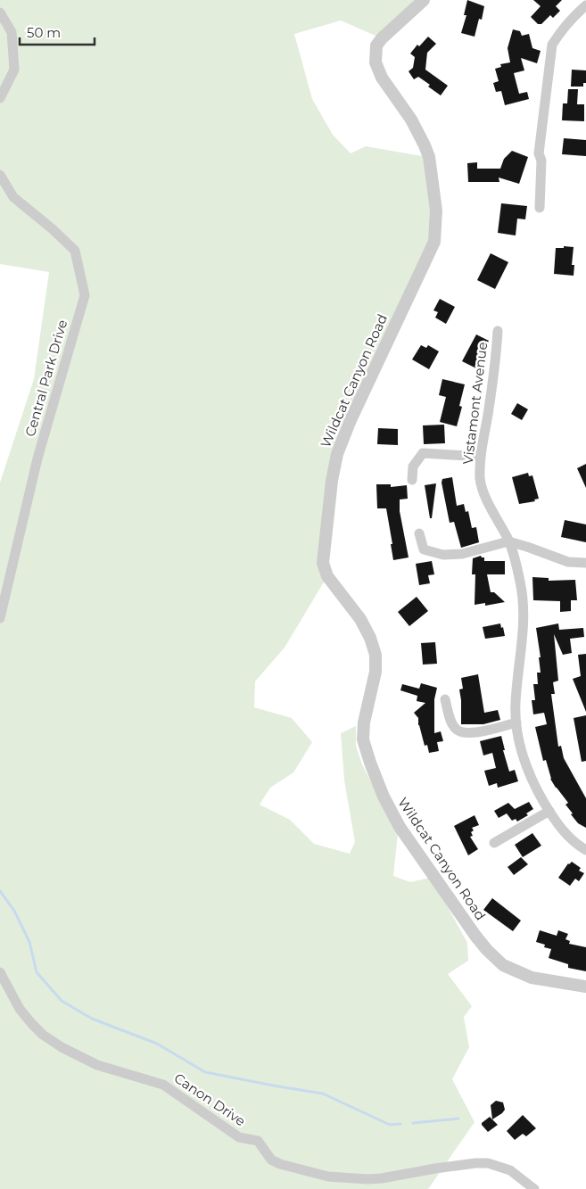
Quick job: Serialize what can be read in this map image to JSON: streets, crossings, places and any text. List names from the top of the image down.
{
  "streets": {
    "street": [
      "Central Park Drive",
      "Wildcat Canyon Road",
      "Vistamont Avenue",
      "Canon Drive"
    ]
  },
  "scale_bar": "50 m"
}
